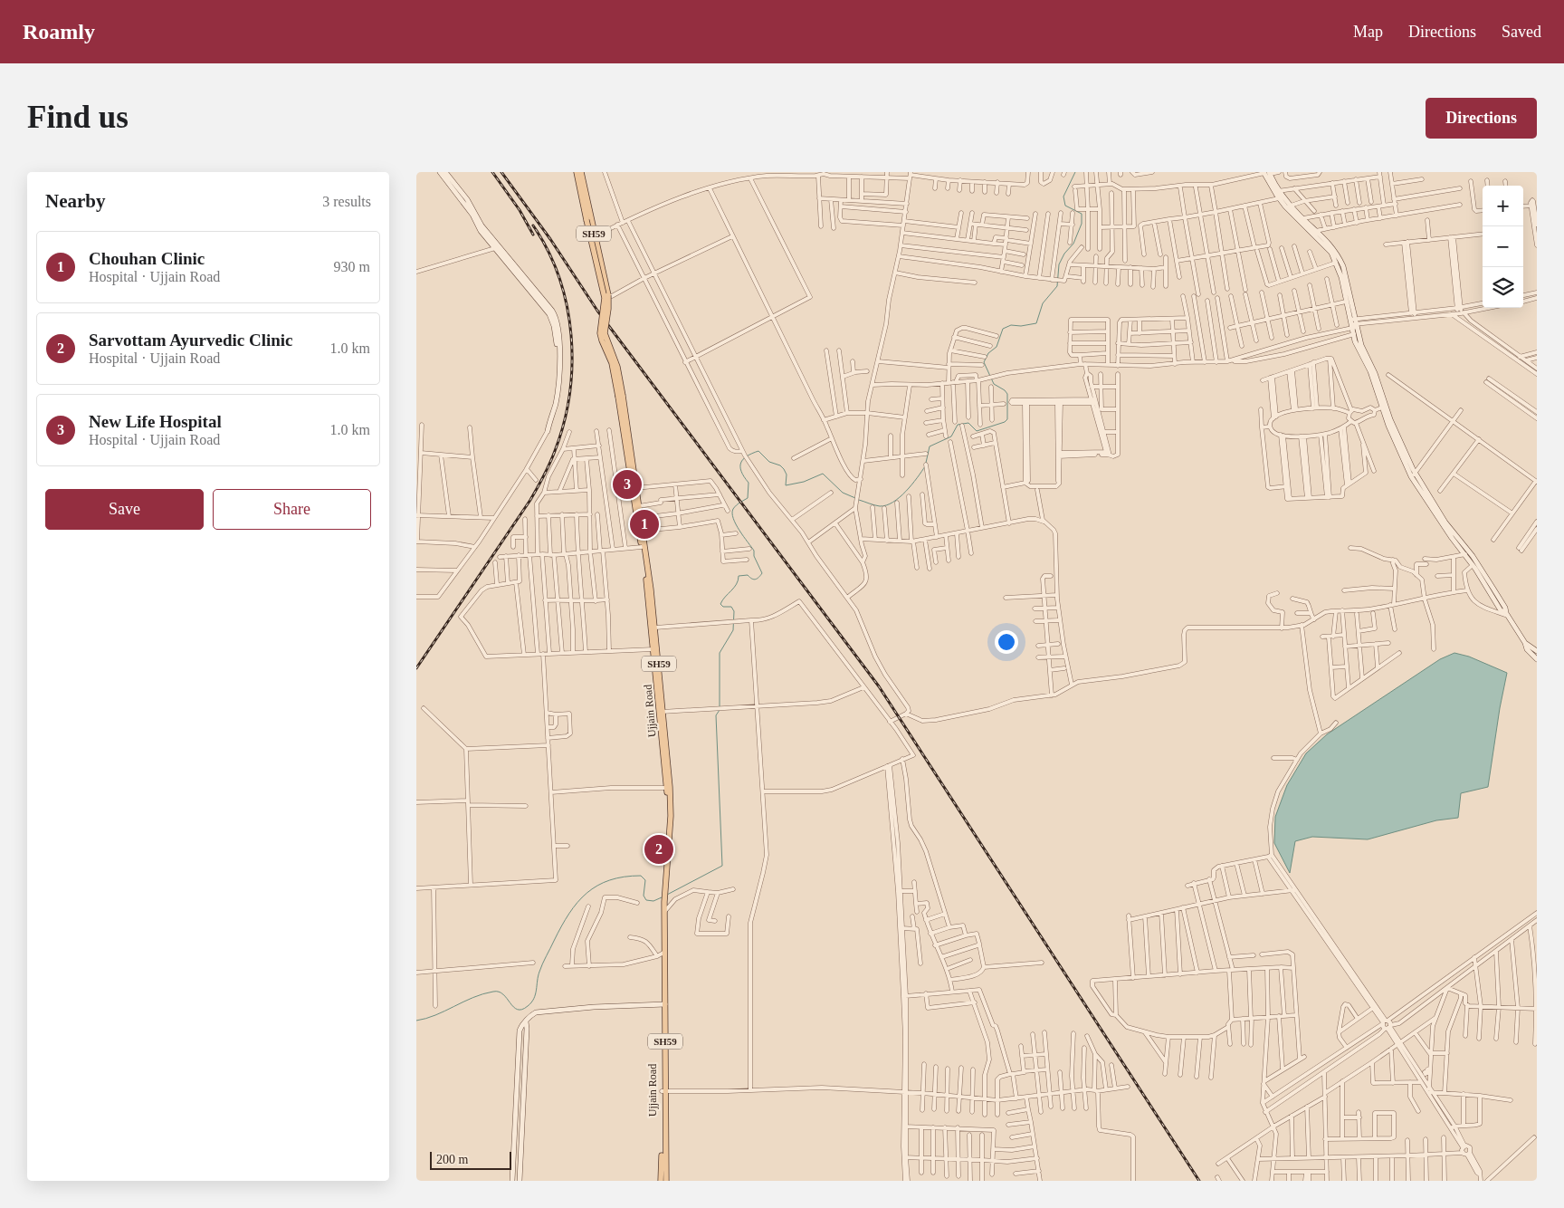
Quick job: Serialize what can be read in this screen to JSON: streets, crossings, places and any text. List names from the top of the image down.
{
  "streets": {
    "main road": ["SH59", "Ujjain Road"]
  },
  "crossings": [
    ["SH59", "Ujjain Road"]
  ],
  "scale_bar": "200 m",
  "page": {
    "header": "Roamly",
    "nav": ["Map", "Directions", "Saved"],
    "buttons": [
      "Directions",
      ["Save", "Share"]
    ],
    "title": "Find us",
    "heading": ["Nearby", "3 results"],
    "map_buttons": ["+", "−"],
    "list": [
      {
        "mark": "1",
        "name": "Chouhan Clinic",
        "note": "Hospital · Ujjain Road",
        "value": "930 m"
      },
      {
        "mark": "2",
        "name": "Sarvottam Ayurvedic Clinic",
        "note": "Hospital · Ujjain Road",
        "value": "1.0 km"
      },
      {
        "mark": "3",
        "name": "New Life Hospital",
        "note": "Hospital · Ujjain Road",
        "value": "1.0 km"
      }
    ],
    "pins": ["3", "1", "2"],
    "scale": "200 m"
  }
}
